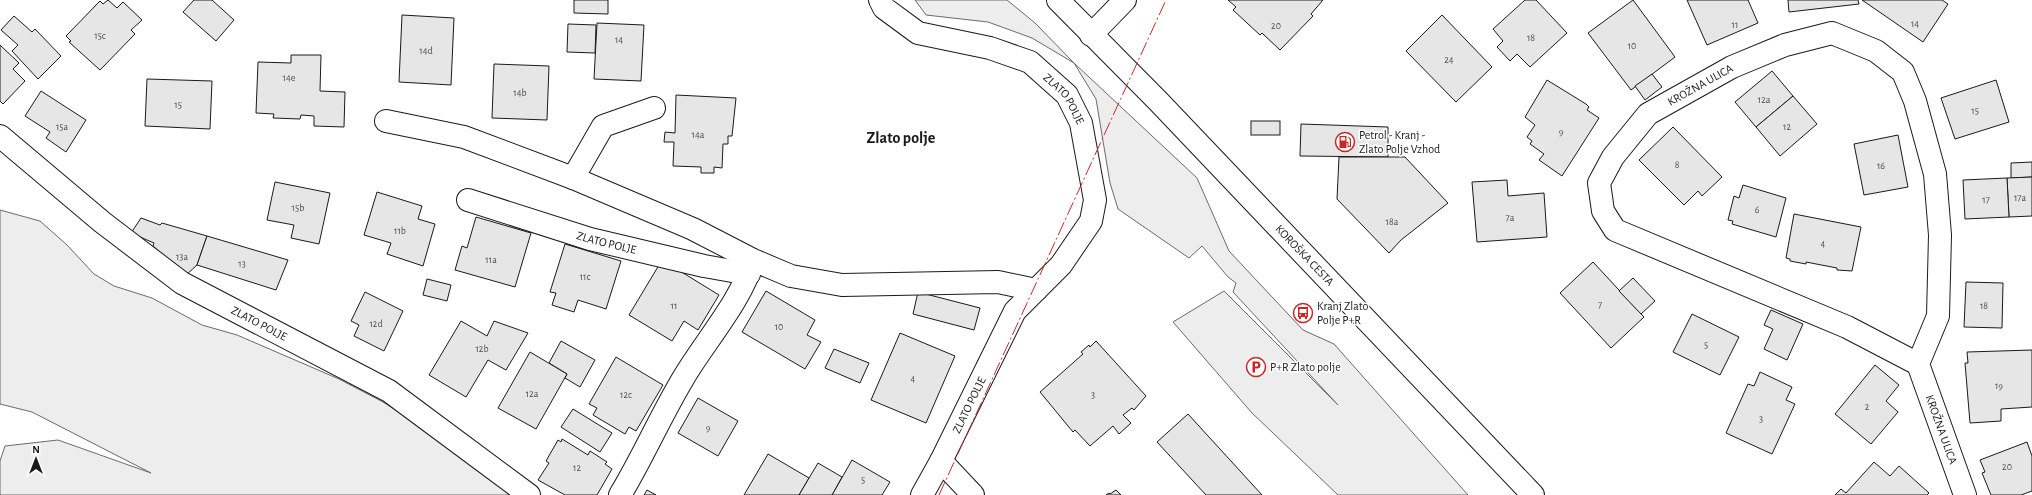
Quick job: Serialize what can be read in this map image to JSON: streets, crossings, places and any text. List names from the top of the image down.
{
  "streets": {
    "street": ["KROŽNA ULICA", "ZLATO POLJE", "KOROŠKA CESTA"]
  },
  "districts": ["Zlato polje"],
  "places": {
    "fuel station": ["Petrol - Kranj - Zlato Polje Vzhod"],
    "bus stop": ["Kranj Zlato Polje P+R"],
    "parking": ["P+R Zlato polje"]
  },
  "house_numbers": [
    "14",
    "11",
    "20",
    "15c",
    "18",
    "14",
    "10",
    "14d",
    "24",
    "14e",
    "14b",
    "12a",
    "15",
    "15",
    "15a",
    "12",
    "9",
    "14a",
    "8",
    "16",
    "17a",
    "17",
    "15b",
    "6",
    "7a",
    "18a",
    "11b",
    "4",
    "13a",
    "11a",
    "13",
    "11c",
    "7",
    "11",
    "18",
    "12d",
    "10",
    "5",
    "12b",
    "4",
    "19",
    "12a",
    "12c",
    "3",
    "2",
    "3",
    "9",
    "20",
    "12",
    "5"
  ],
  "north": "top"
}
